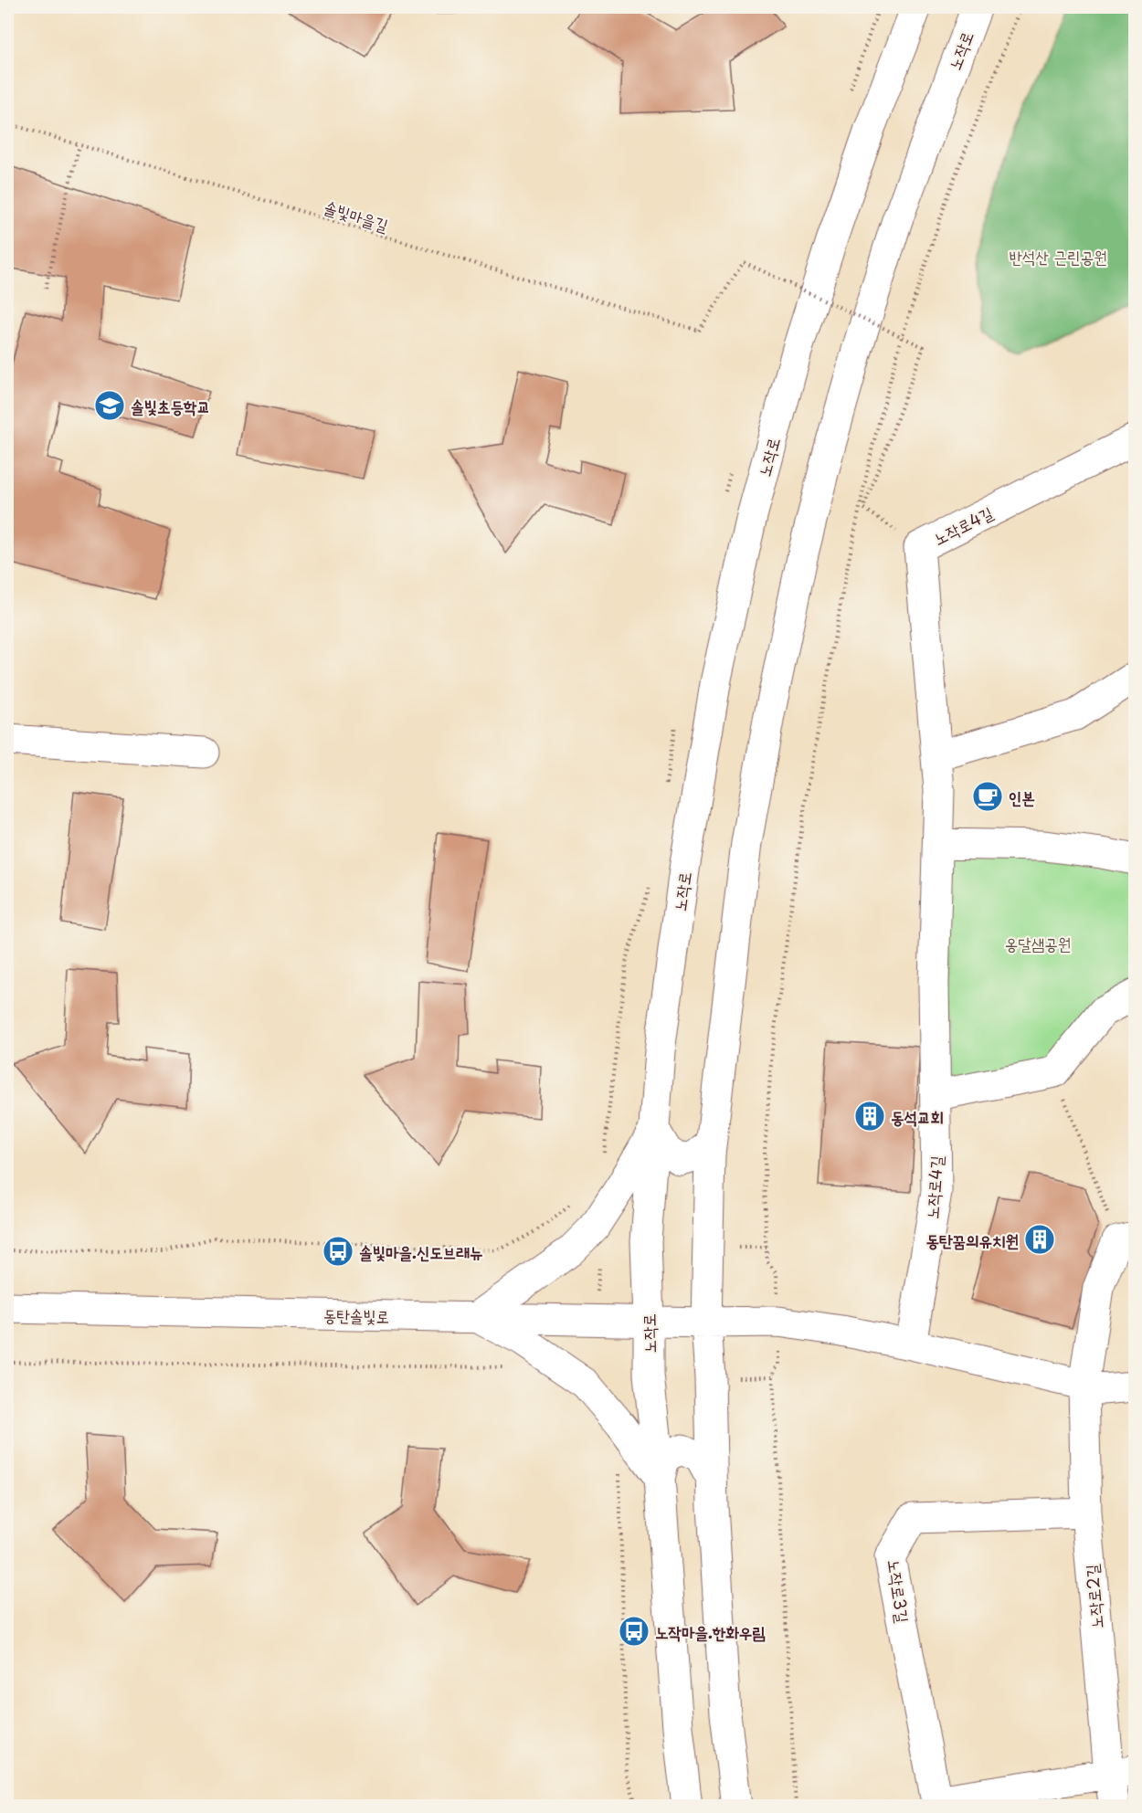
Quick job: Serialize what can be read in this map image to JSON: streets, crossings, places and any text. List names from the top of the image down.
{
  "streets": {
    "street": [
      "노작로",
      "노작로4길",
      "동탄솔빛로",
      "노작로3길",
      "노작로2길"
    ],
    "path": ["솔빛마을길"]
  },
  "crossings": [
    ["노작로", "동탄솔빛로"],
    ["솔빛마을길", "노작로4길"],
    ["노작로3길", "노작로2길"]
  ],
  "parks": ["반석산 근린공원", "옹달샘공원"],
  "places": {
    "school or university": ["솔빛초등학교"],
    "cafe": ["인본"],
    "building": ["동석교회", "동탄꿈의유치원"],
    "bus stop": ["솔빛마을.신도브래뉴", "노작마을.한화우림"]
  }
}
